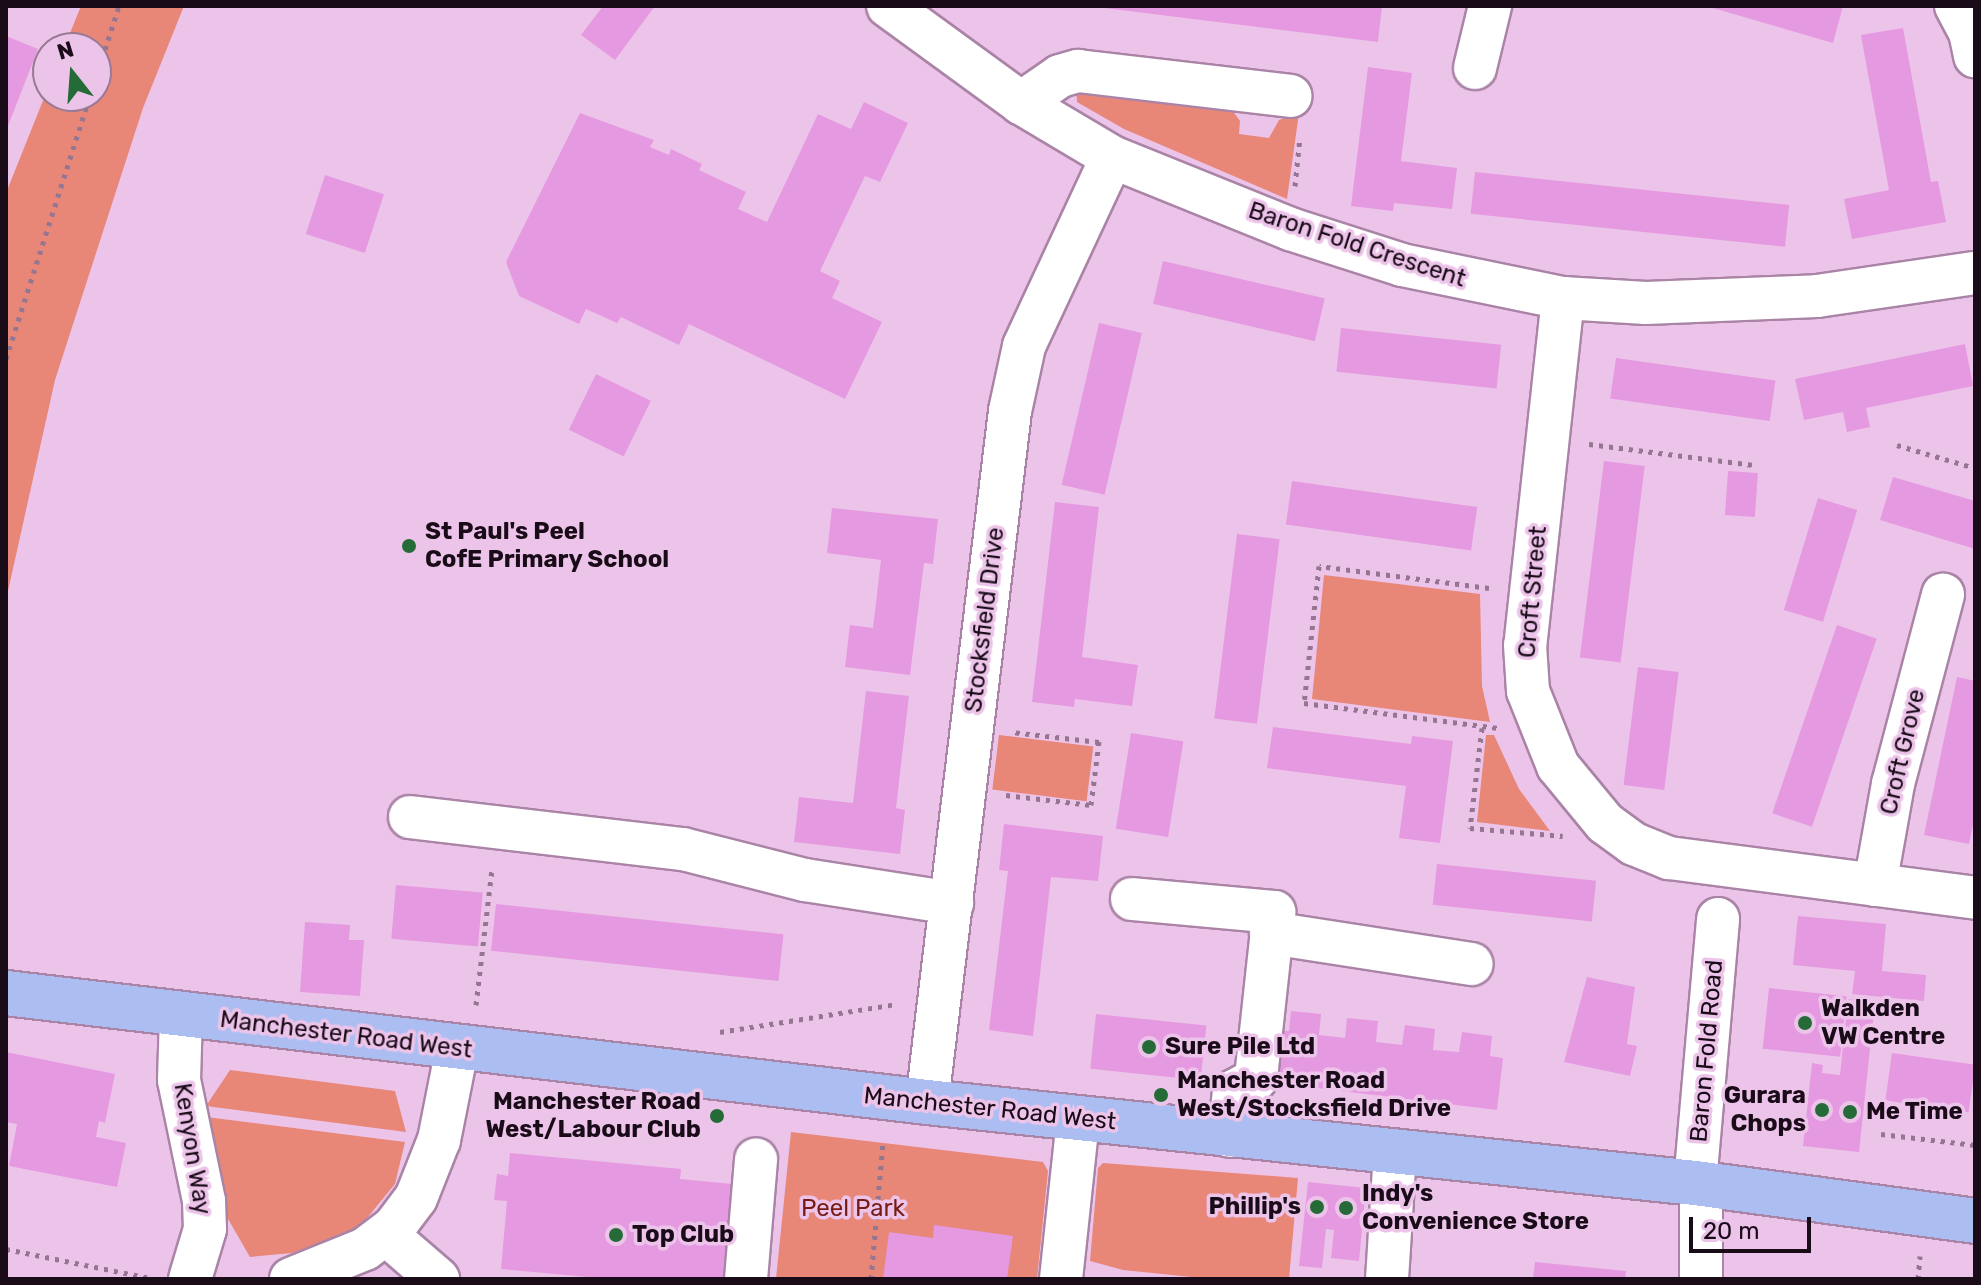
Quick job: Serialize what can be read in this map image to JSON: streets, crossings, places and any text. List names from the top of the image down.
{
  "streets": {
    "main road": ["Manchester Road West"],
    "street": [
      "Baron Fold Crescent",
      "Croft Street",
      "Stocksfield Drive",
      "Croft Grove",
      "Baron Fold Road",
      "Kenyon Way"
    ]
  },
  "crossings": [
    ["Baron Fold Crescent", "Croft Street"],
    ["Baron Fold Crescent", "Stocksfield Drive"],
    ["Croft Street", "Croft Grove"],
    ["Stocksfield Drive", "Manchester Road West"],
    ["Manchester Road West", "Baron Fold Road"],
    ["Manchester Road West", "Kenyon Way"]
  ],
  "parks": ["Peel Park"],
  "places": [
    "St Paul's Peel CofE Primary School",
    "Walkden VW Centre",
    "Sure Pile Ltd",
    "Manchester Road West/Stocksfield Drive",
    "Gurara Chops",
    "Me Time",
    "Manchester Road West/Labour Club",
    "Phillip's",
    "Indy's Convenience Store",
    "Top Club"
  ],
  "scale_bar": "20 m",
  "north": "top"
}
